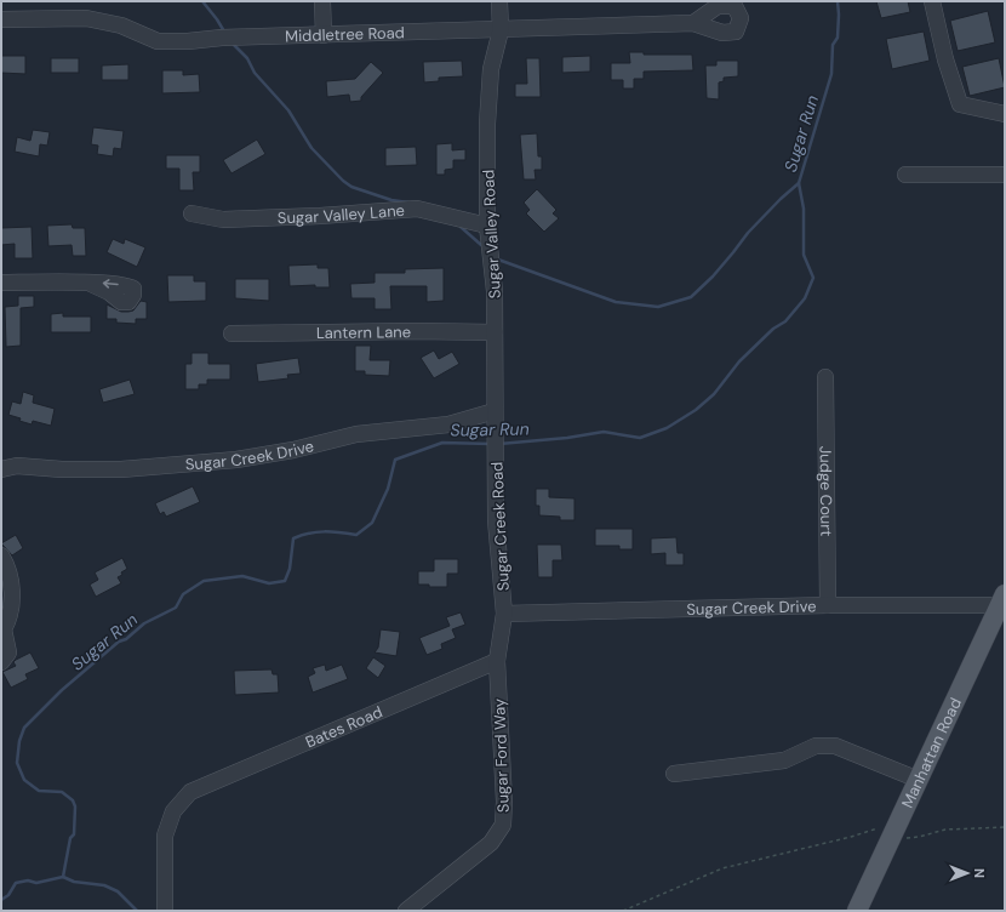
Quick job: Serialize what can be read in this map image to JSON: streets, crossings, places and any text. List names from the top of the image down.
{
  "streets": {
    "main road": ["Manhattan Road"],
    "street": [
      "Middletree Road",
      "Sugar Valley Lane",
      "Sugar Valley Road",
      "Lantern Lane",
      "Sugar Creek Drive",
      "Judge Court",
      "Sugar Creek Road",
      "Bates Road",
      "Sugar Ford Way"
    ]
  },
  "crossings": [
    ["Middletree Road", "Sugar Valley Road"],
    ["Sugar Valley Lane", "Sugar Valley Road"],
    ["Sugar Valley Road", "Lantern Lane"],
    ["Sugar Valley Road", "Sugar Creek Drive"],
    ["Sugar Valley Road", "Sugar Creek Road"],
    ["Sugar Creek Drive", "Judge Court"],
    ["Sugar Creek Drive", "Sugar Creek Road"],
    ["Sugar Creek Drive", "Manhattan Road"],
    ["Sugar Creek Drive", "Sugar Ford Way"],
    ["Sugar Creek Road", "Sugar Ford Way"],
    ["Bates Road", "Sugar Ford Way"]
  ],
  "water": ["Sugar Run"],
  "north": "right"
}
